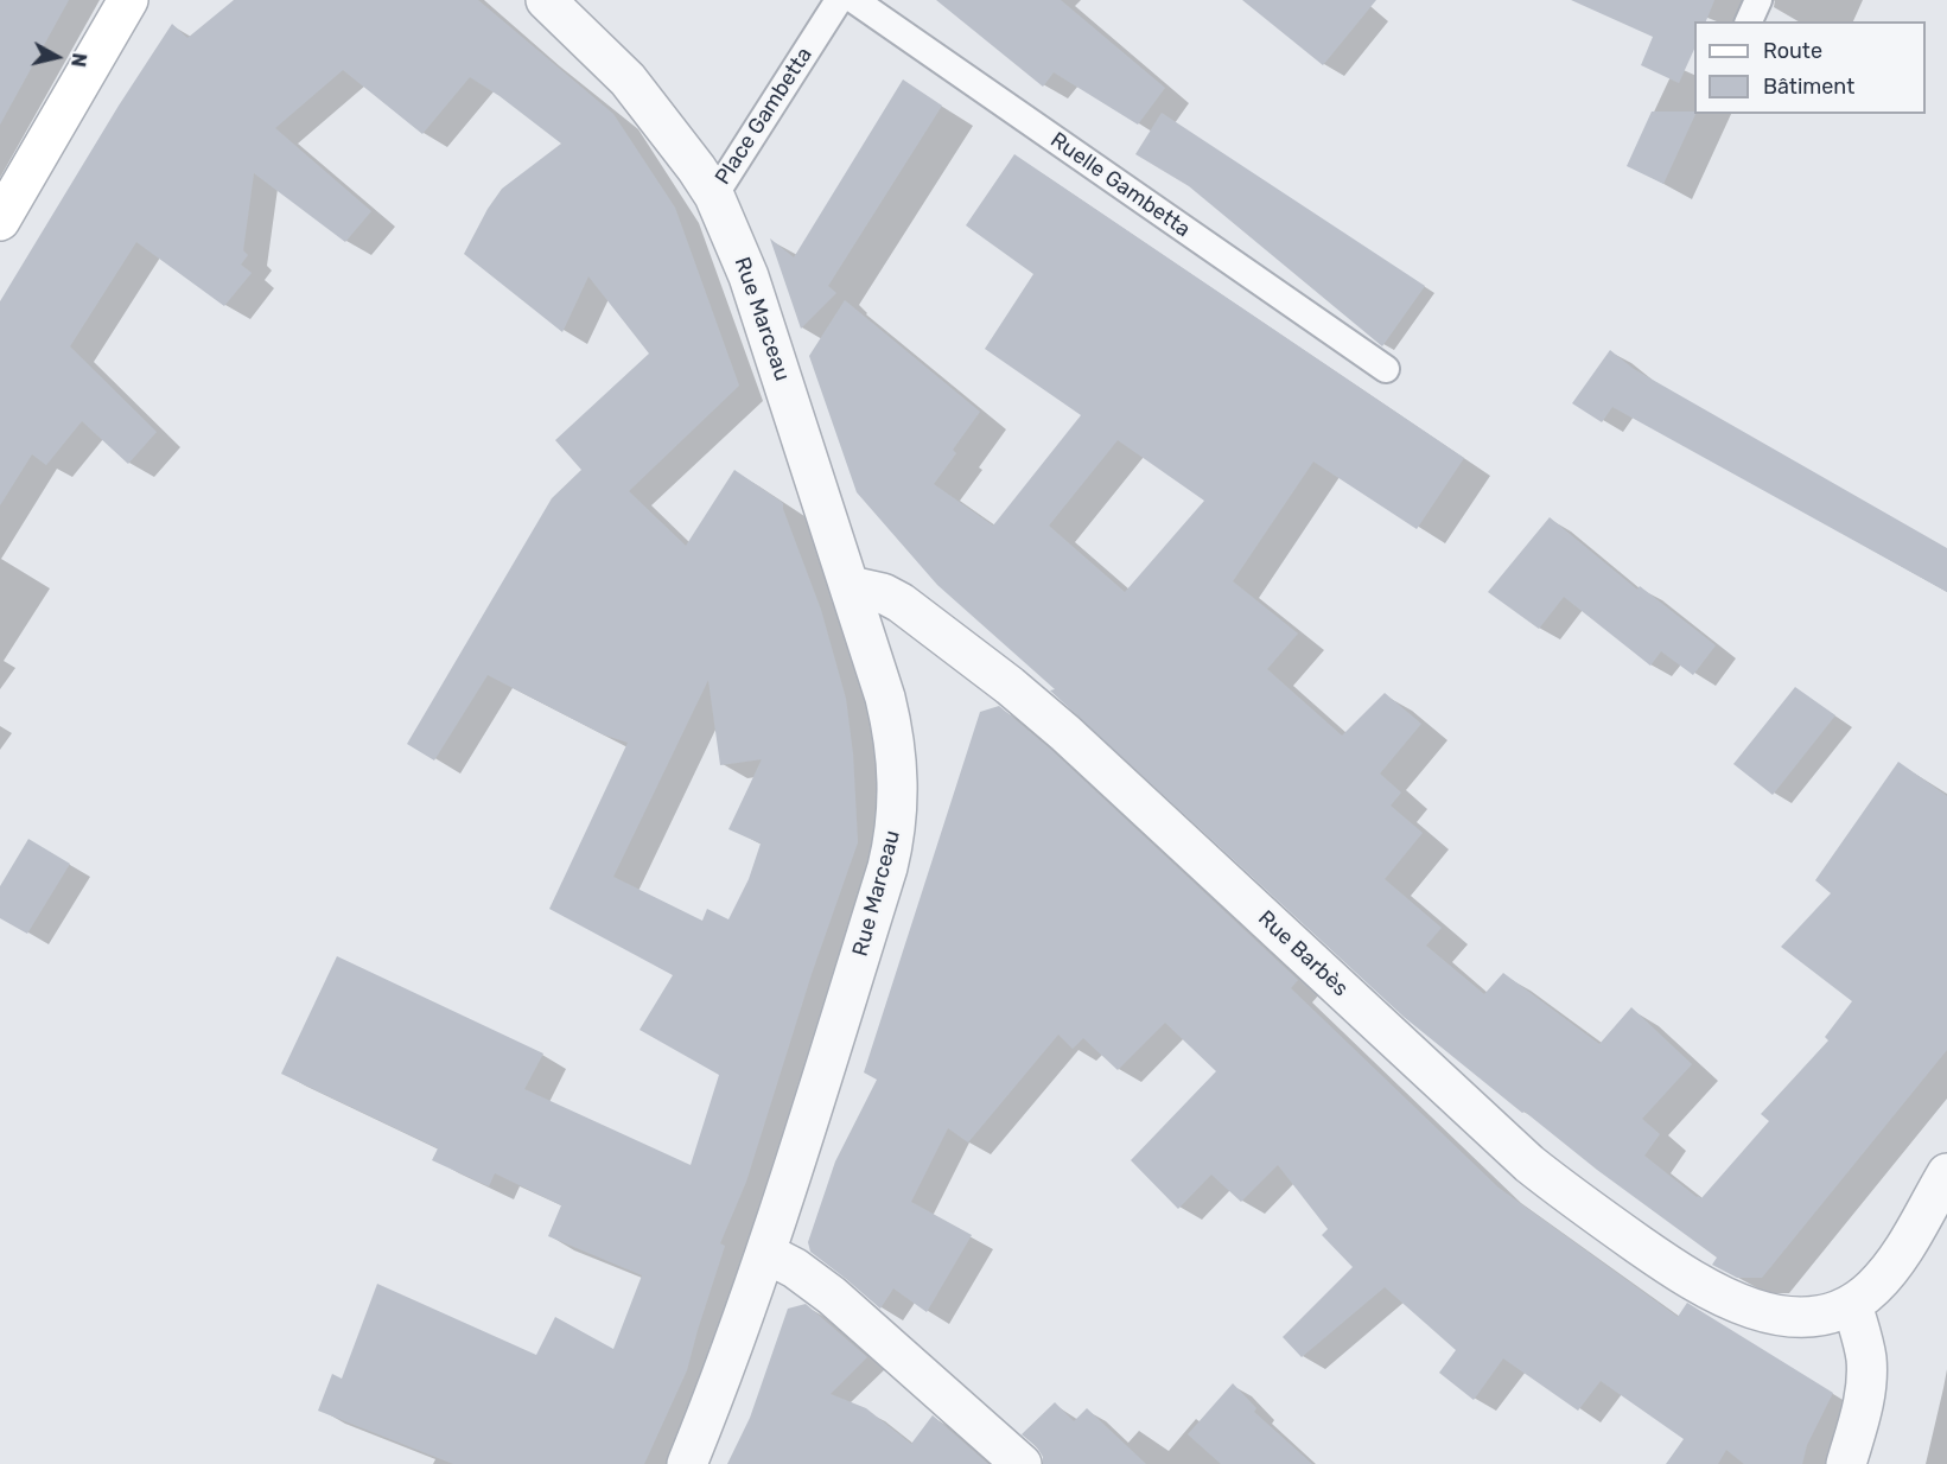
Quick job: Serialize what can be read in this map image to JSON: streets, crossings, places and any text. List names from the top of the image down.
{
  "streets": {
    "street": ["Place Gambetta", "Rue Marceau", "Rue Barbès"],
    "lane": ["Ruelle Gambetta"]
  },
  "crossings": [
    ["Place Gambetta", "Rue Marceau"],
    ["Rue Marceau", "Rue Barbès"]
  ],
  "legend": ["Route", "Bâtiment"],
  "north": "right"
}
